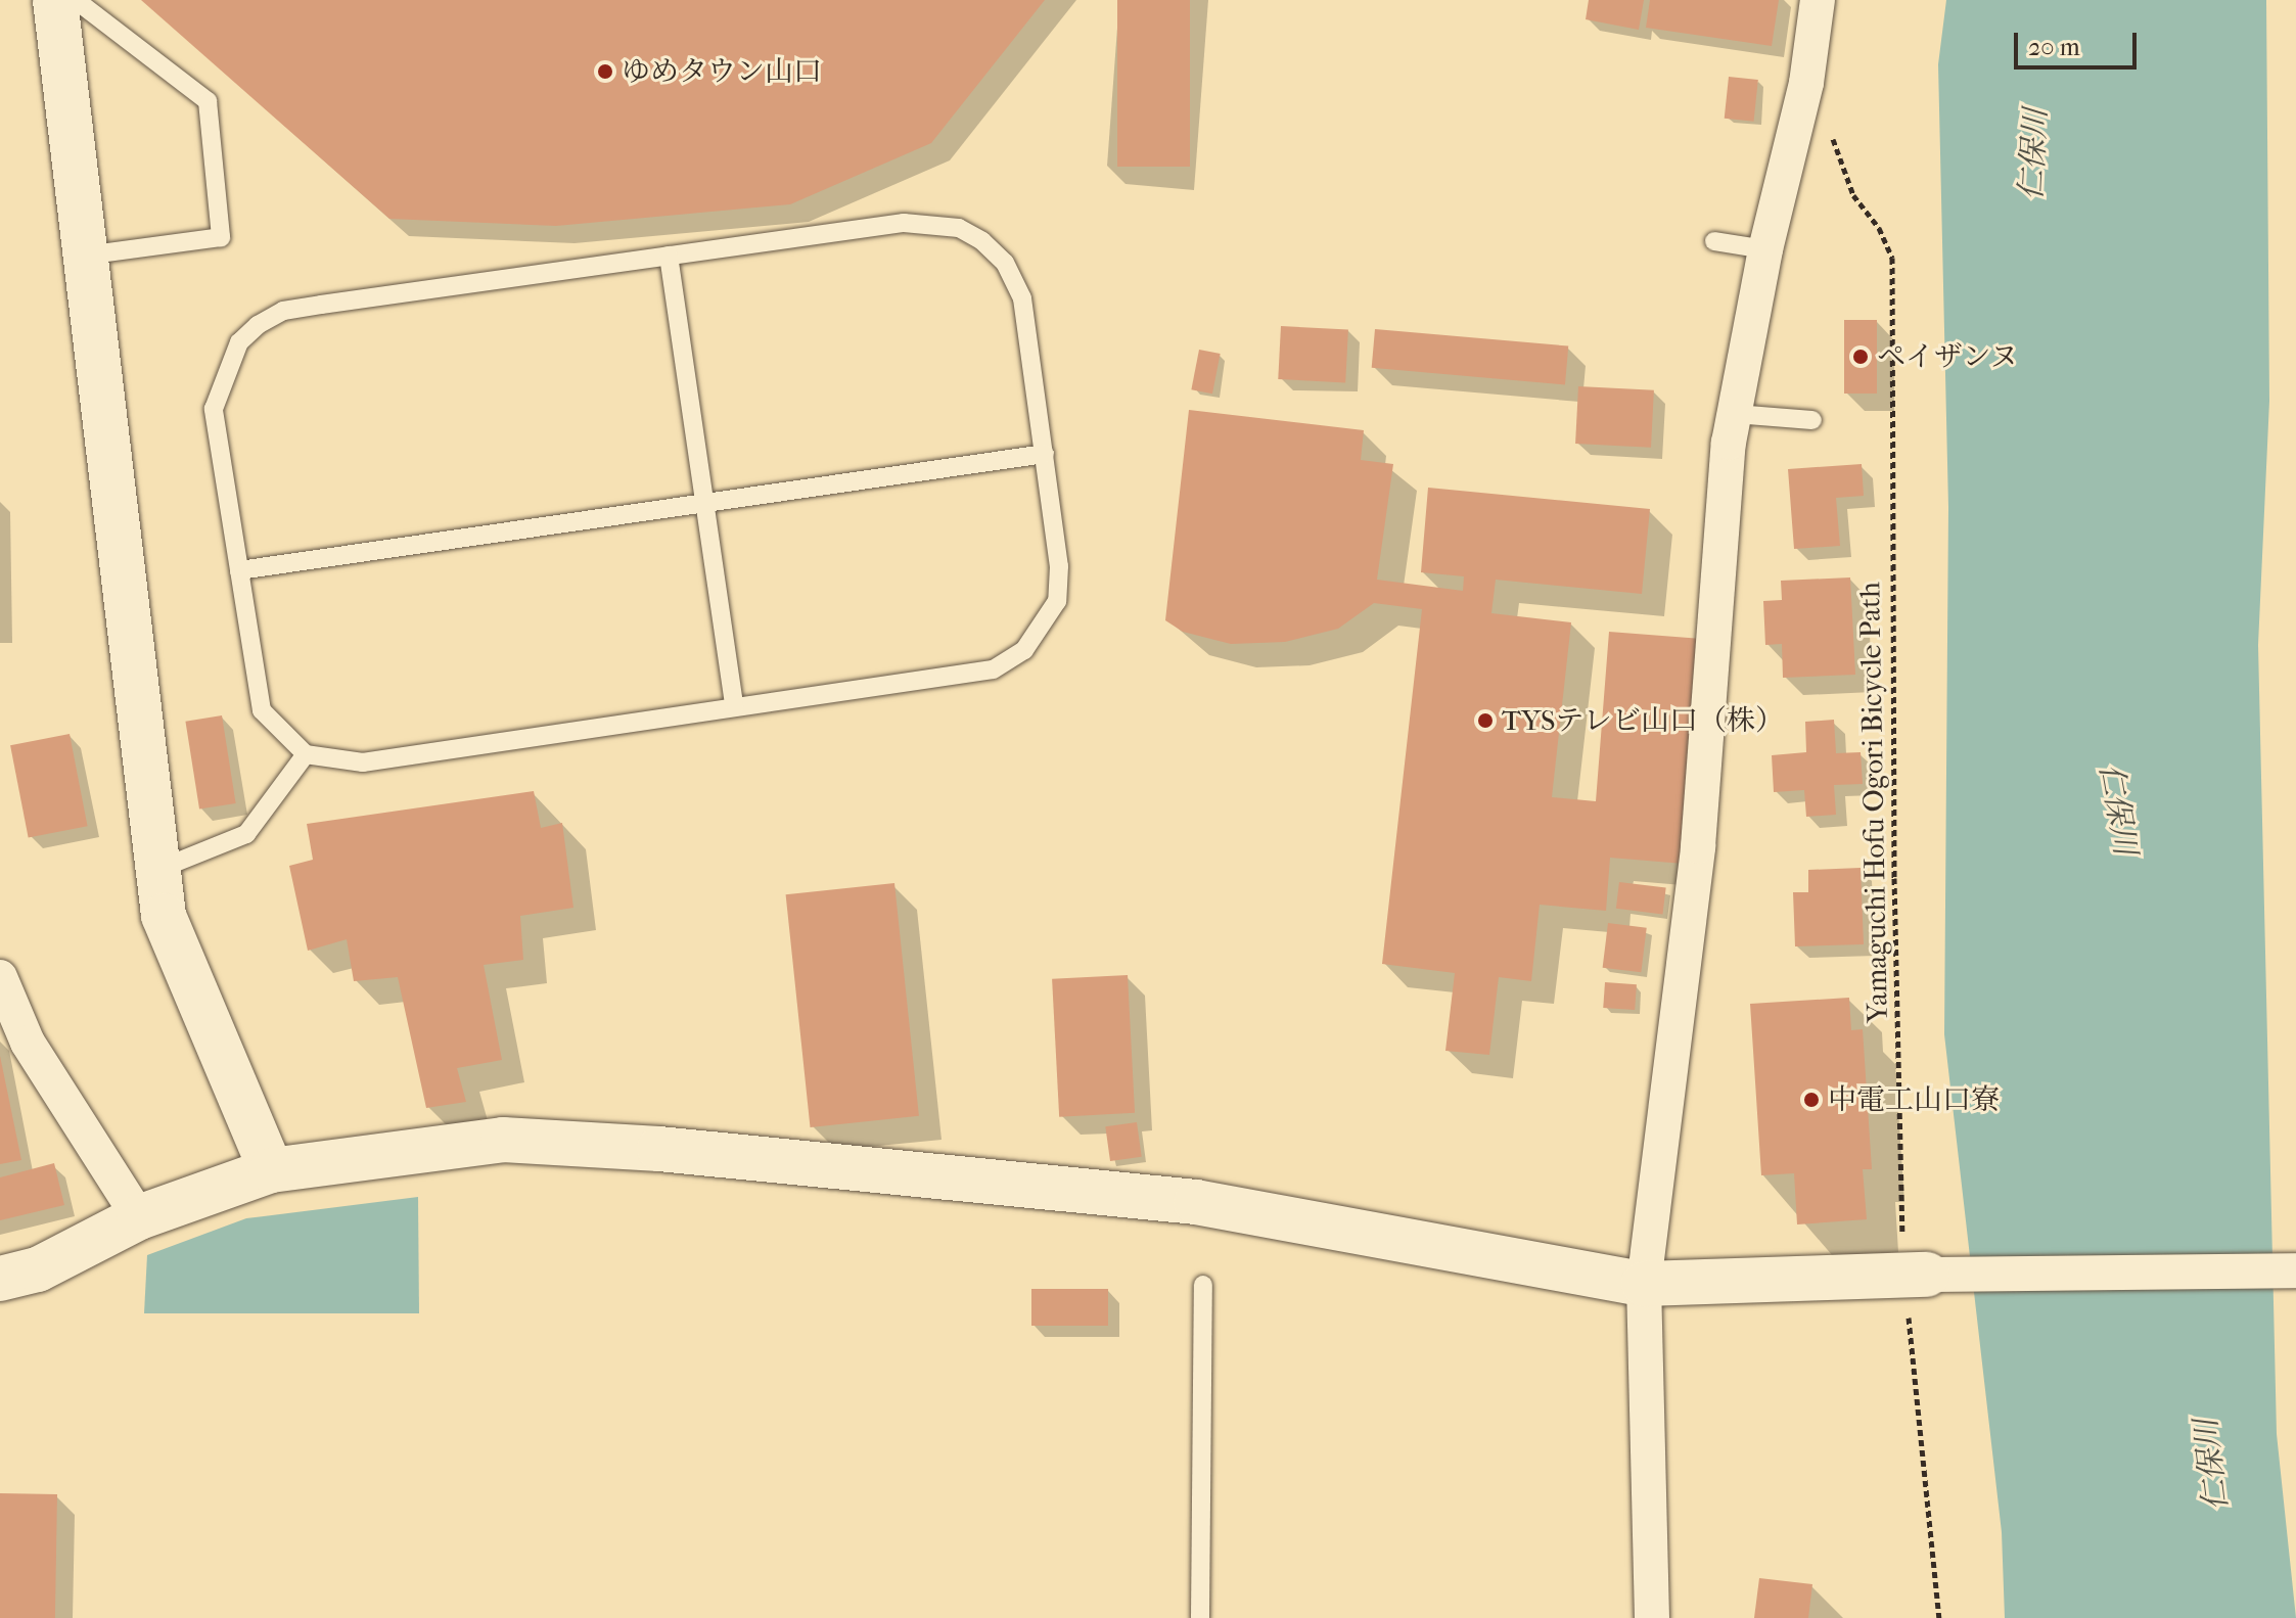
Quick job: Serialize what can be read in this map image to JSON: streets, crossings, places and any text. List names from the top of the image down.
{
  "streets": {
    "path": ["Yamaguchi Hofu Ogori Bicycle Path"]
  },
  "water": ["仁保川"],
  "places": [
    "ゆめタウン山口",
    "ペイザンヌ",
    "TYSテレビ山口（株）",
    "中電工山口寮"
  ],
  "scale_bar": "20 m"
}
